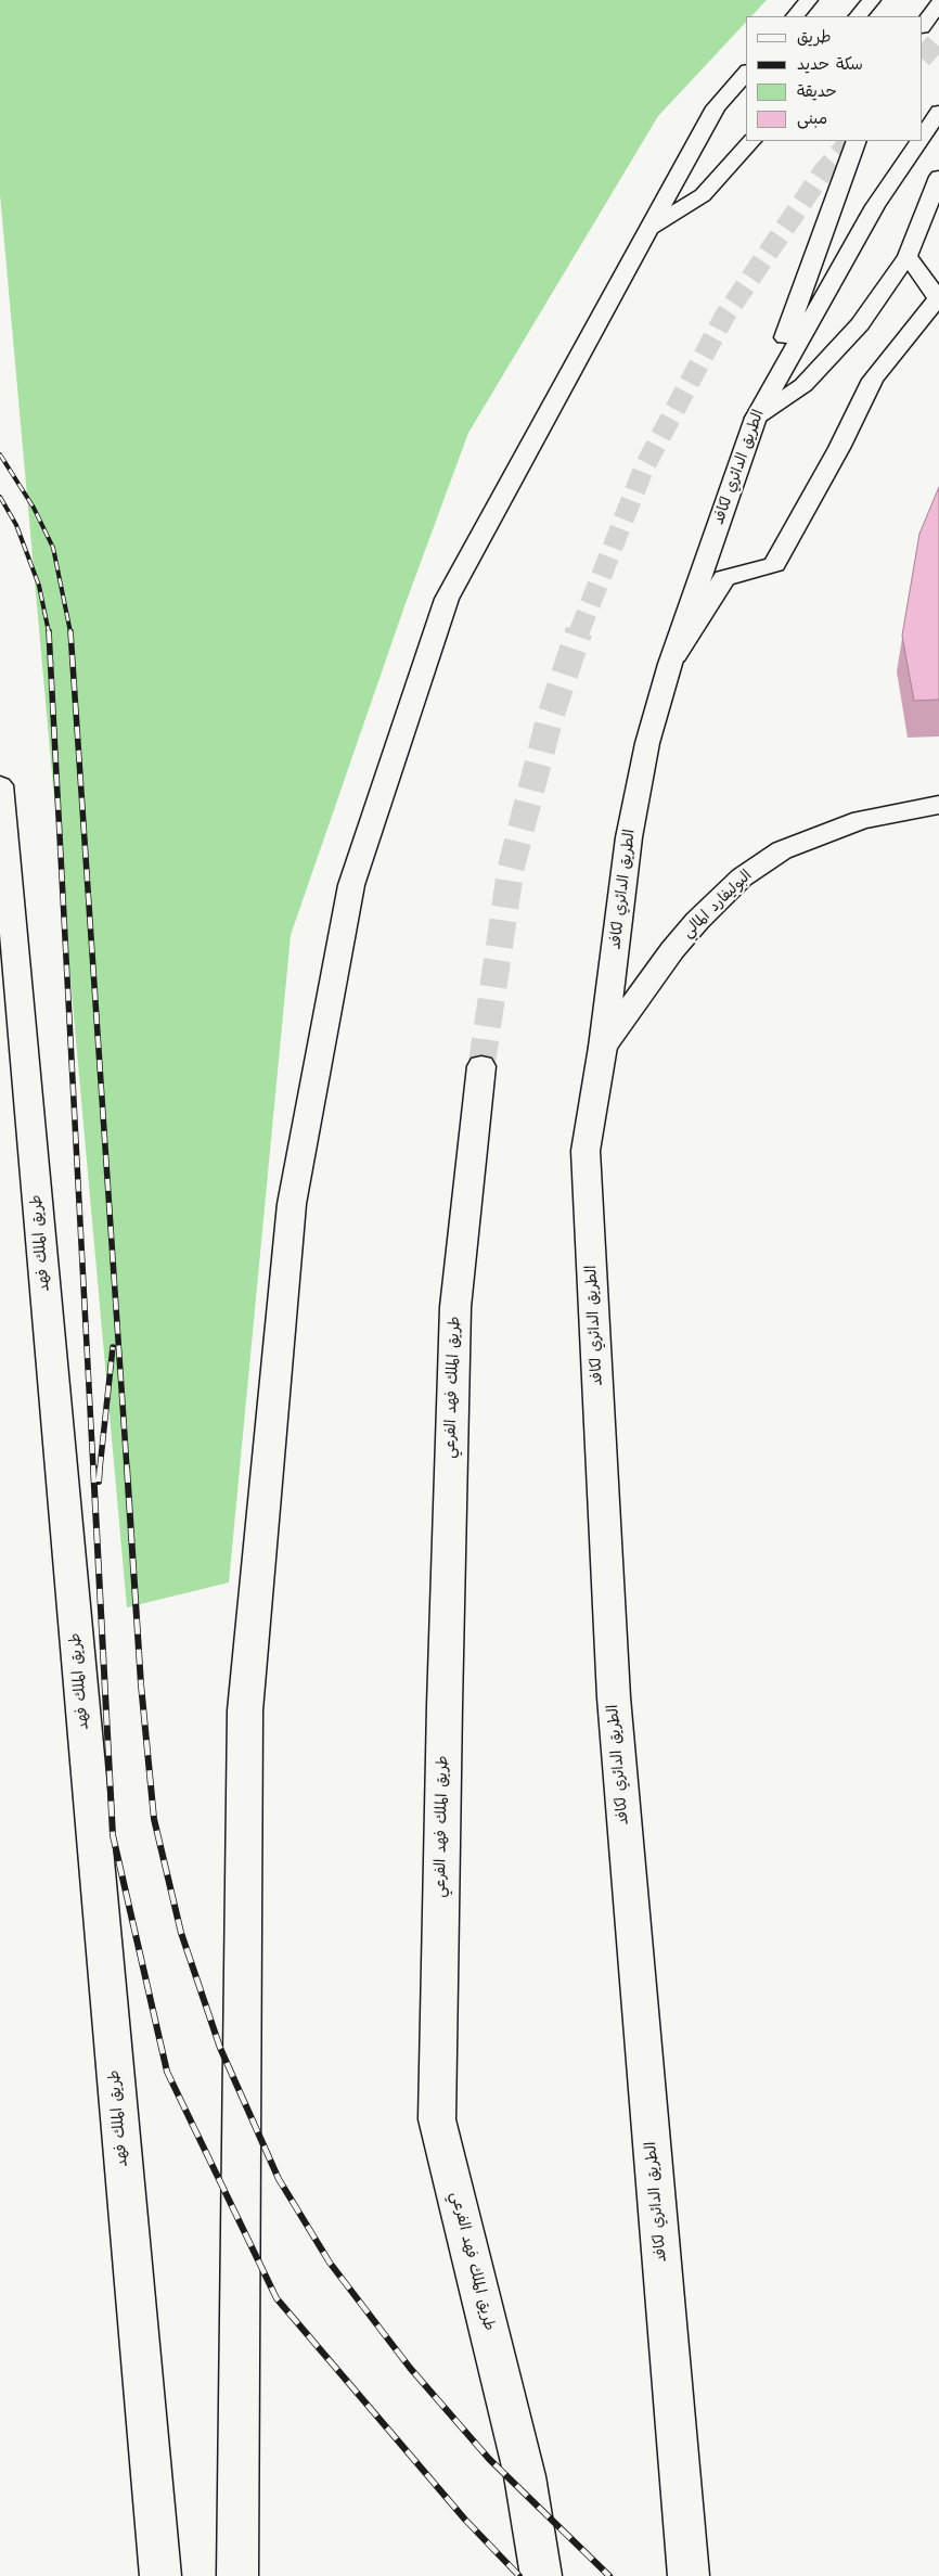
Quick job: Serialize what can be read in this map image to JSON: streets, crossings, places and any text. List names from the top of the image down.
{
  "streets": {
    "main road": [
      "الطريق الدائري لكافد",
      "البوليفارد المالي",
      "طريق الملك فهد",
      "طريق الملك فهد الفرعي"
    ]
  },
  "crossings": [
    ["الطريق الدائري لكافد", "البوليفارد المالي"]
  ],
  "legend": [
    "طريق",
    "سكة حديد",
    "حديقة",
    "مبنى"
  ]
}
